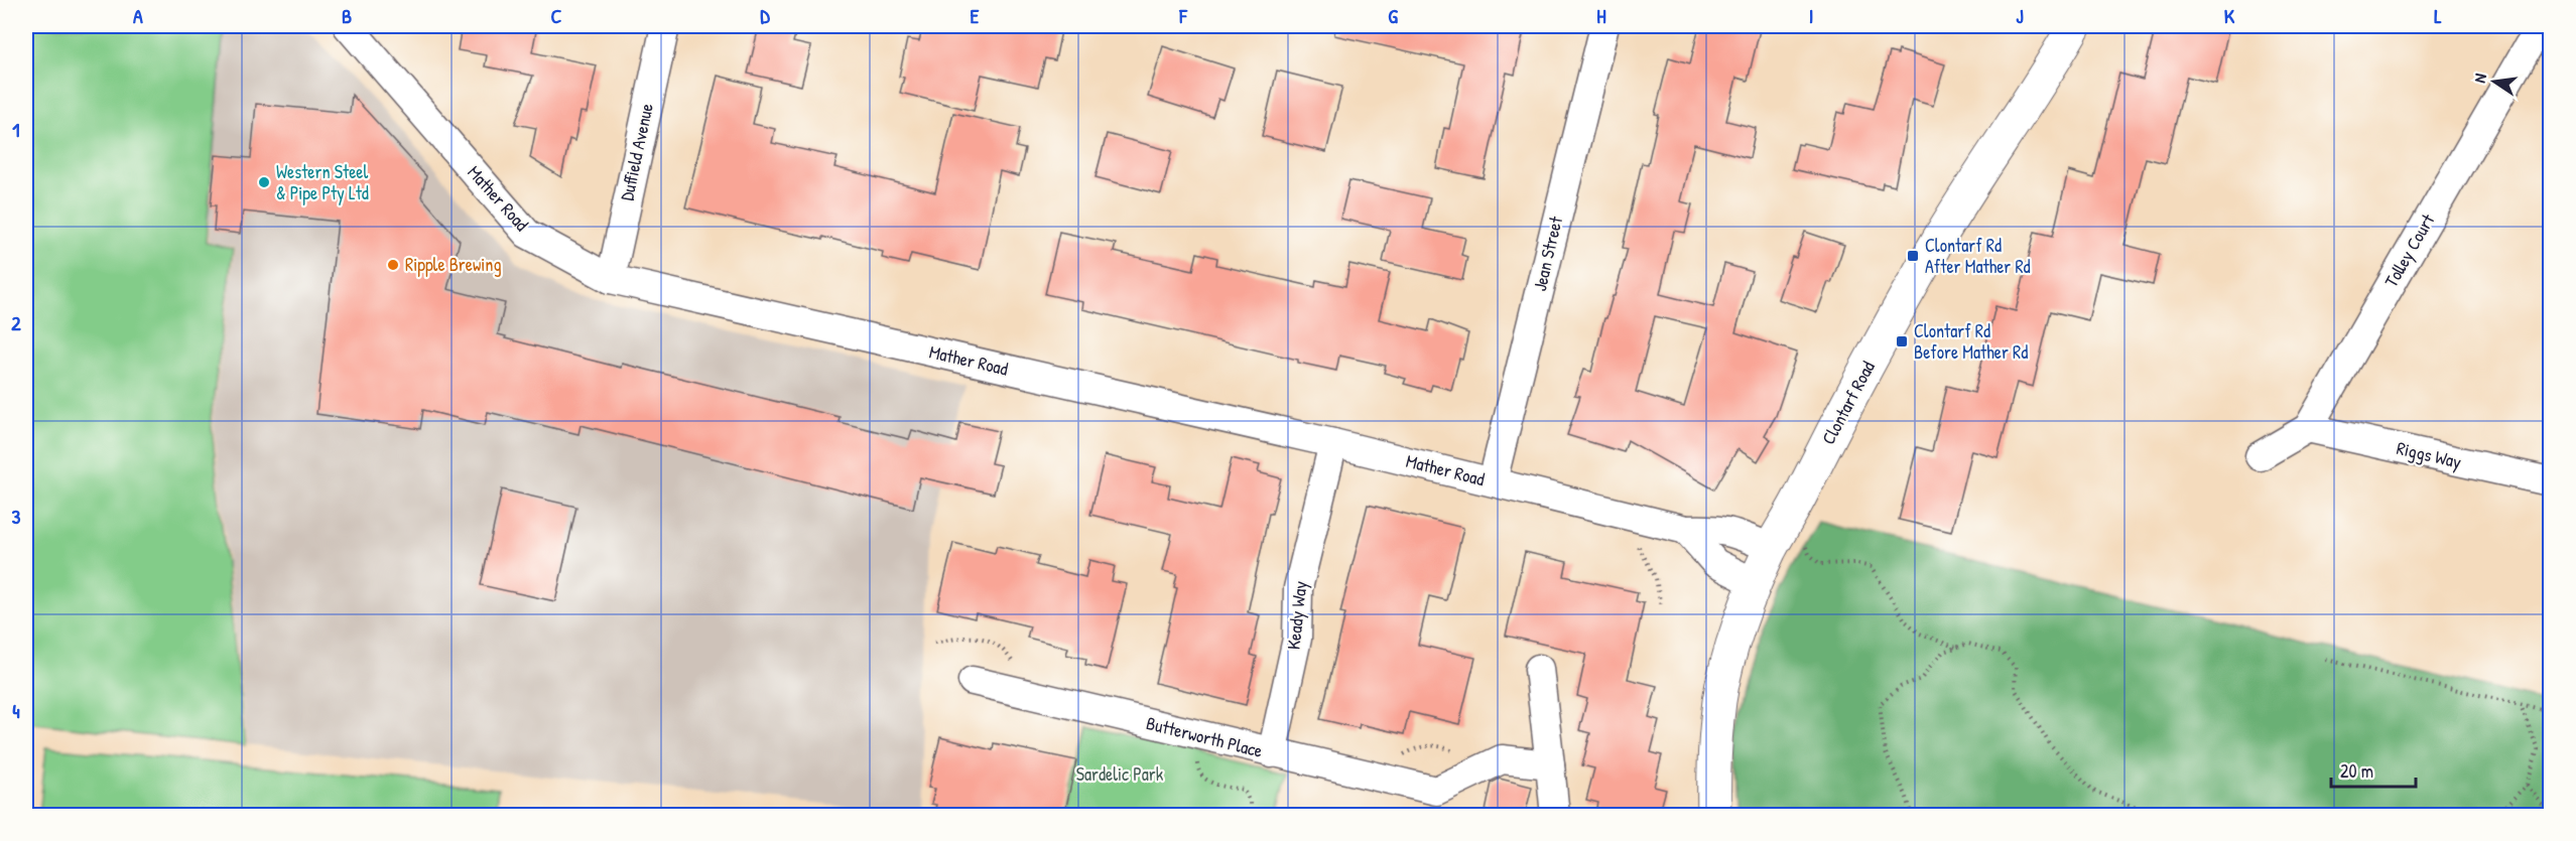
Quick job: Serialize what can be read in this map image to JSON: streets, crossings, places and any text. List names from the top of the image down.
{
  "streets": {
    "street": [
      "Duffield Avenue",
      "Mather Road",
      "Tolley Court",
      "Jean Street",
      "Clontarf Road",
      "Riggs Way",
      "Keady Way",
      "Butterworth Place"
    ]
  },
  "crossings": [
    ["Duffield Avenue", "Mather Road"],
    ["Mather Road", "Jean Street"],
    ["Mather Road", "Clontarf Road"],
    ["Mather Road", "Keady Way"],
    ["Tolley Court", "Riggs Way"],
    ["Keady Way", "Butterworth Place"]
  ],
  "parks": ["Sardelic Park"],
  "places": {
    "other": ["Western Steel & Pipe Pty Ltd", "Ripple Brewing"],
    "transit": ["Clontarf Rd After Mather Rd", "Clontarf Rd Before Mather Rd"]
  },
  "scale_bar": "20 m",
  "north": "left",
  "grid": {
    "columns": [
      "A",
      "B",
      "C",
      "D",
      "E",
      "F",
      "G",
      "H",
      "I",
      "J",
      "K",
      "L"
    ],
    "rows": [
      "1",
      "2",
      "3",
      "4"
    ]
  }
}
